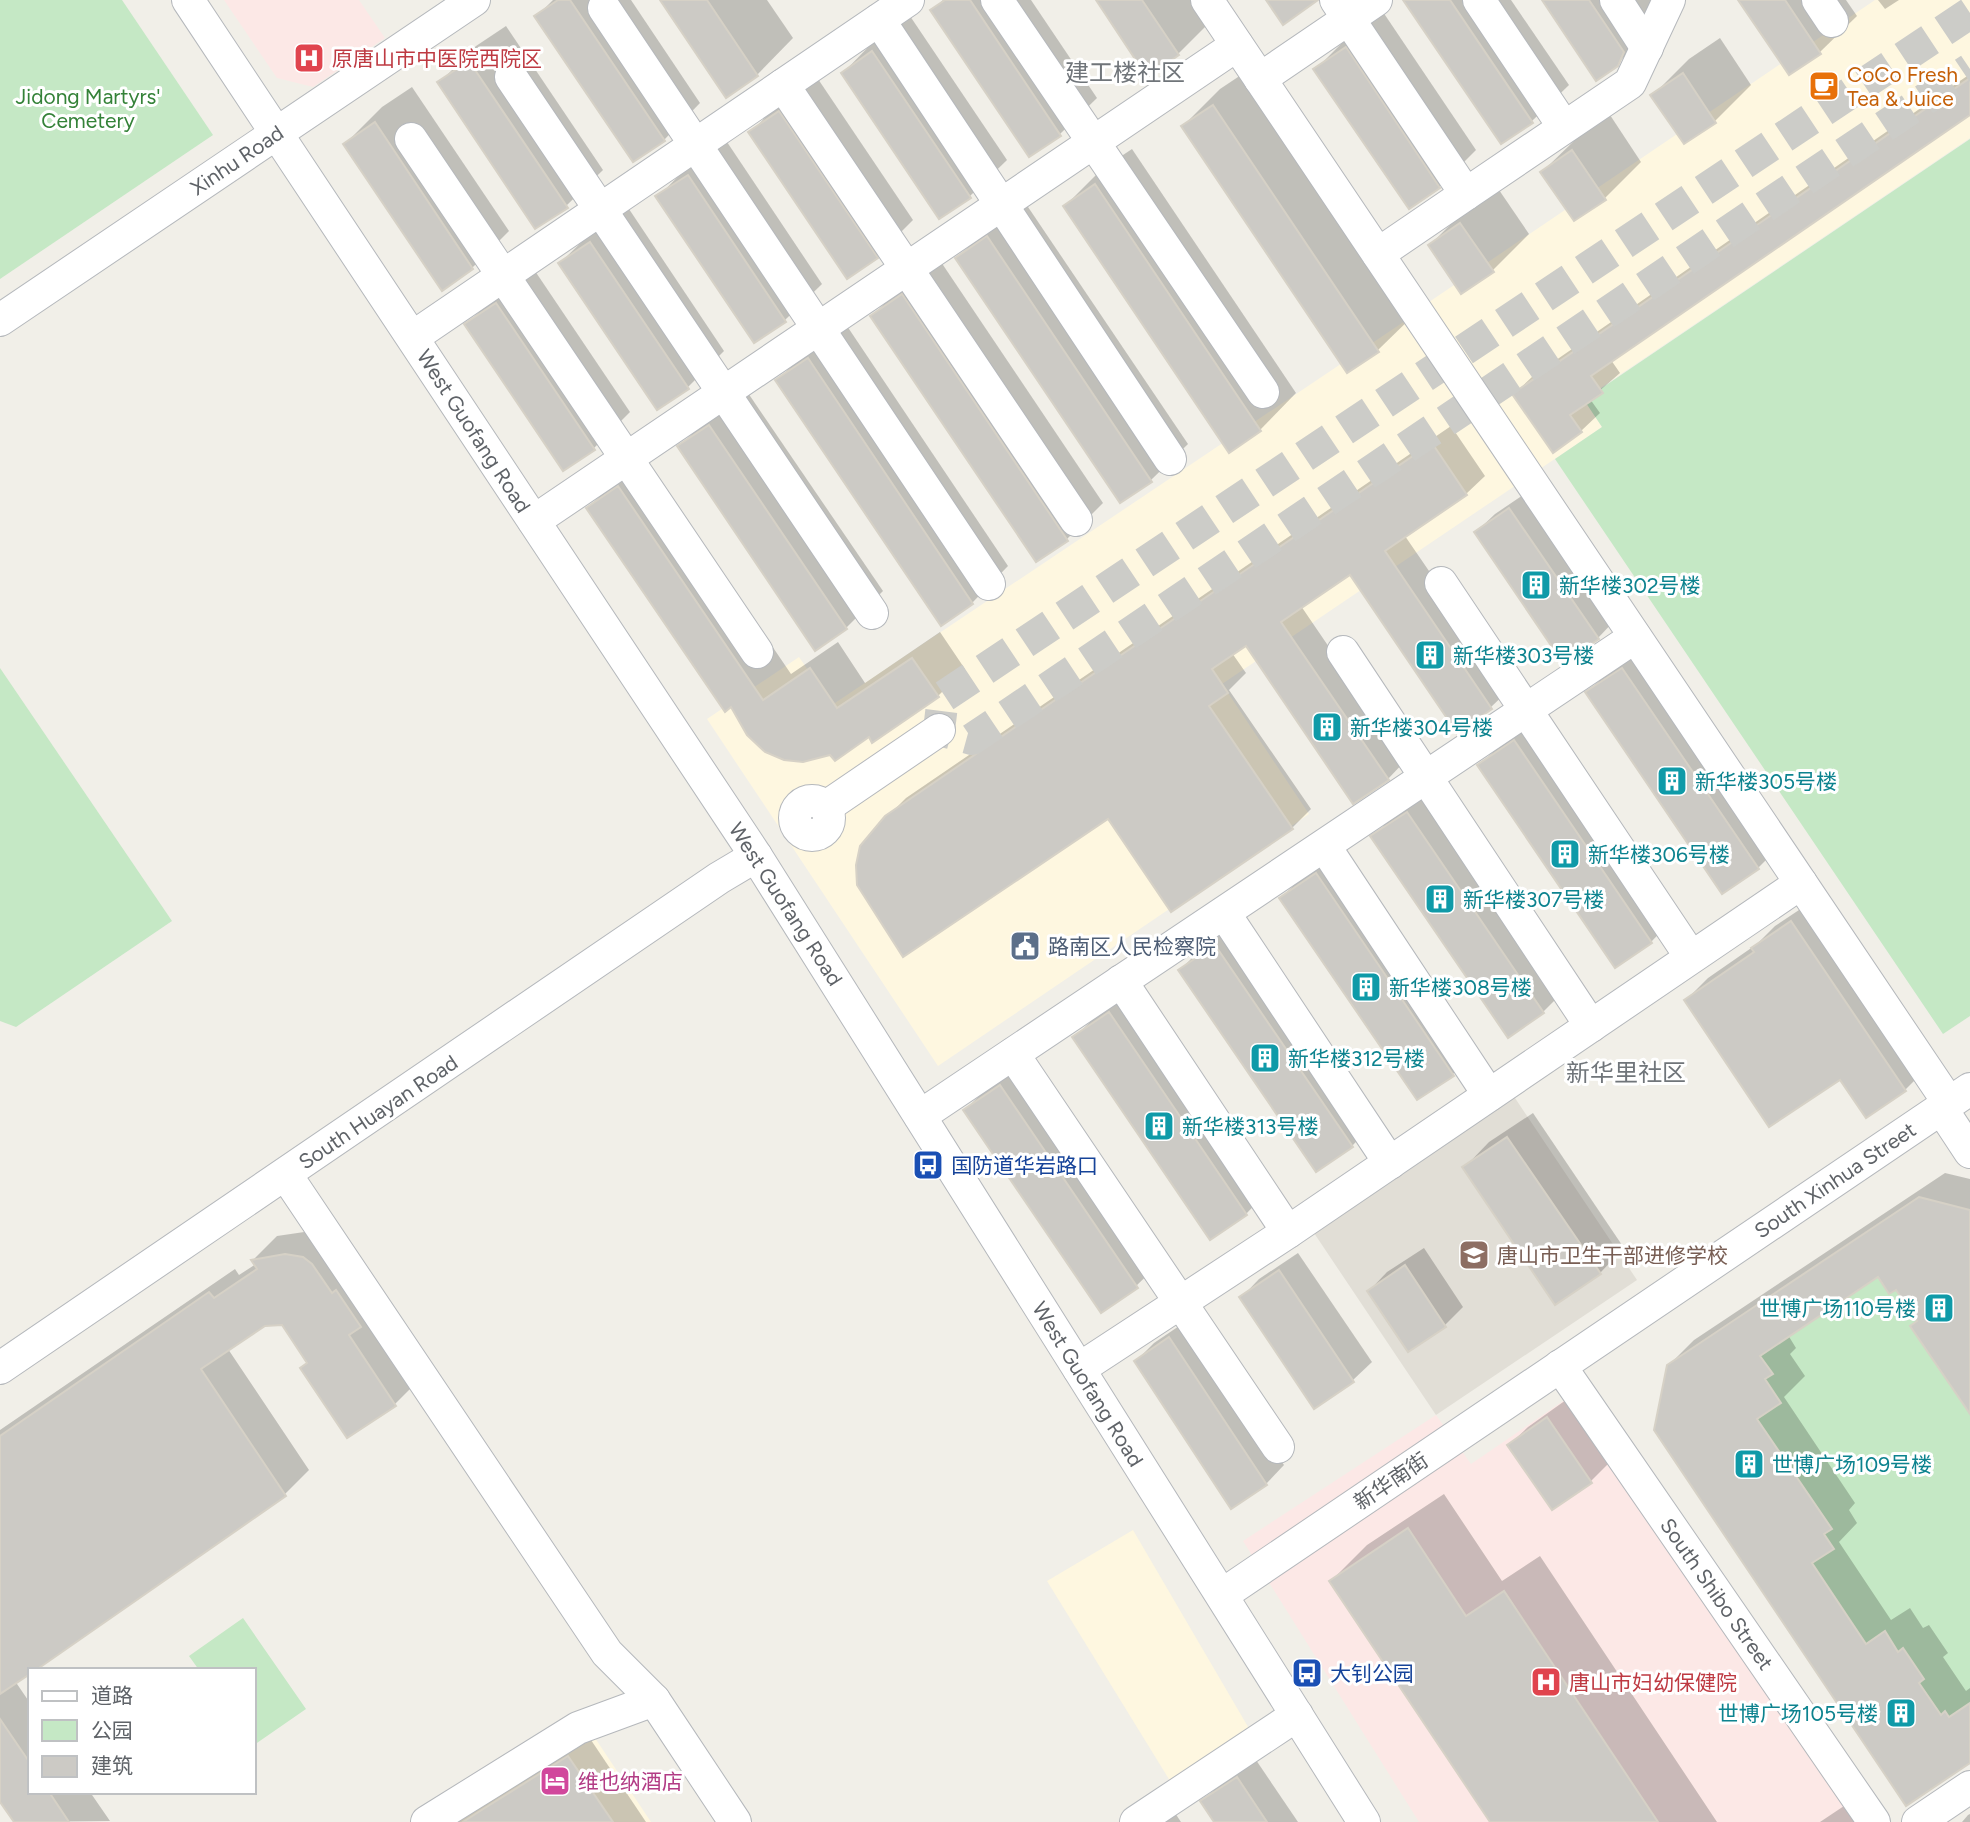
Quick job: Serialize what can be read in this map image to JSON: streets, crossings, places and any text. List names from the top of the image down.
{
  "streets": {
    "street": [
      "Xinhu Road",
      "West Guofang Road",
      "South Huayan Road",
      "South Xinhua Street",
      "新华南街",
      "South Shibo Street"
    ]
  },
  "crossings": [
    ["Xinhu Road", "West Guofang Road"],
    ["West Guofang Road", "South Huayan Road"],
    ["West Guofang Road", "新华南街"],
    ["South Xinhua Street", "新华南街"],
    ["South Xinhua Street", "South Shibo Street"],
    ["新华南街", "South Shibo Street"]
  ],
  "districts": ["建工楼社区", "新华里社区"],
  "parks": ["Jidong Martyrs' Cemetery"],
  "places": {
    "hospital": ["原唐山市中医院西院区", "唐山市妇幼保健院"],
    "cafe": ["CoCo Fresh Tea & Juice"],
    "building": [
      "新华楼302号楼",
      "新华楼303号楼",
      "新华楼304号楼",
      "新华楼305号楼",
      "新华楼306号楼",
      "新华楼307号楼",
      "新华楼308号楼",
      "新华楼312号楼",
      "新华楼313号楼",
      "世博广场110号楼",
      "世博广场109号楼",
      "世博广场105号楼"
    ],
    "public building": ["路南区人民检察院"],
    "bus stop": ["国防道华岩路口", "大钊公园"],
    "school or university": ["唐山市卫生干部进修学校"],
    "hotel": ["维也纳酒店"]
  },
  "legend": ["道路", "公园", "建筑"]
}
